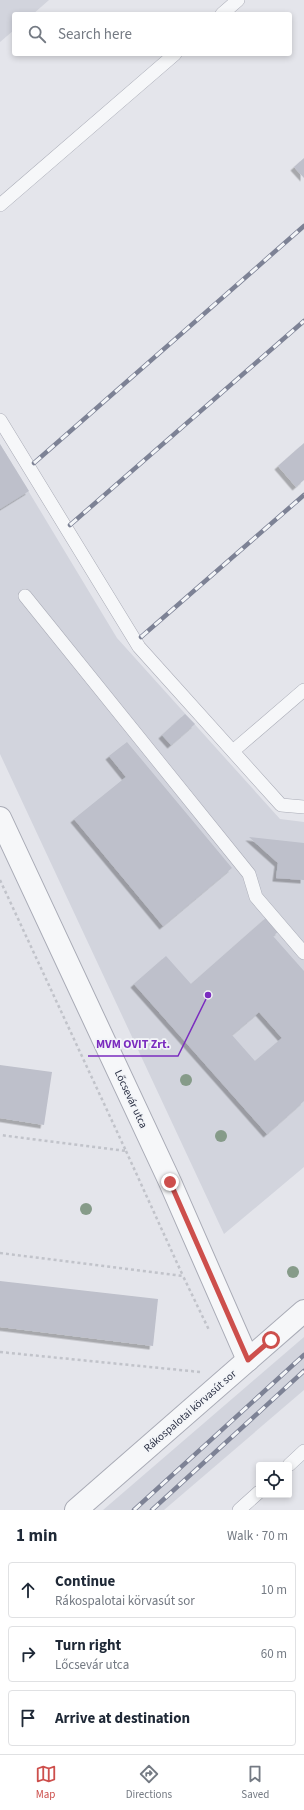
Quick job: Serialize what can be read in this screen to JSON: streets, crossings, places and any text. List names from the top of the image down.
{
  "streets": {
    "street": ["Lőcsevár utca", "Rákospalotai körvasút sor"]
  },
  "crossings": [
    ["Lőcsevár utca", "Rákospalotai körvasút sor"]
  ],
  "places": ["MVM OVIT Zrt."],
  "page": {
    "search": "Search here",
    "heading": ["1 min", "Walk · 70 m"],
    "list": [
      ["Continue", "Rákospalotai körvasút sor", "10 m"],
      ["Turn right", "Lőcsevár utca", "60 m"],
      "Arrive at destination"
    ],
    "nav": ["Map", "Directions", "Saved"]
  }
}
